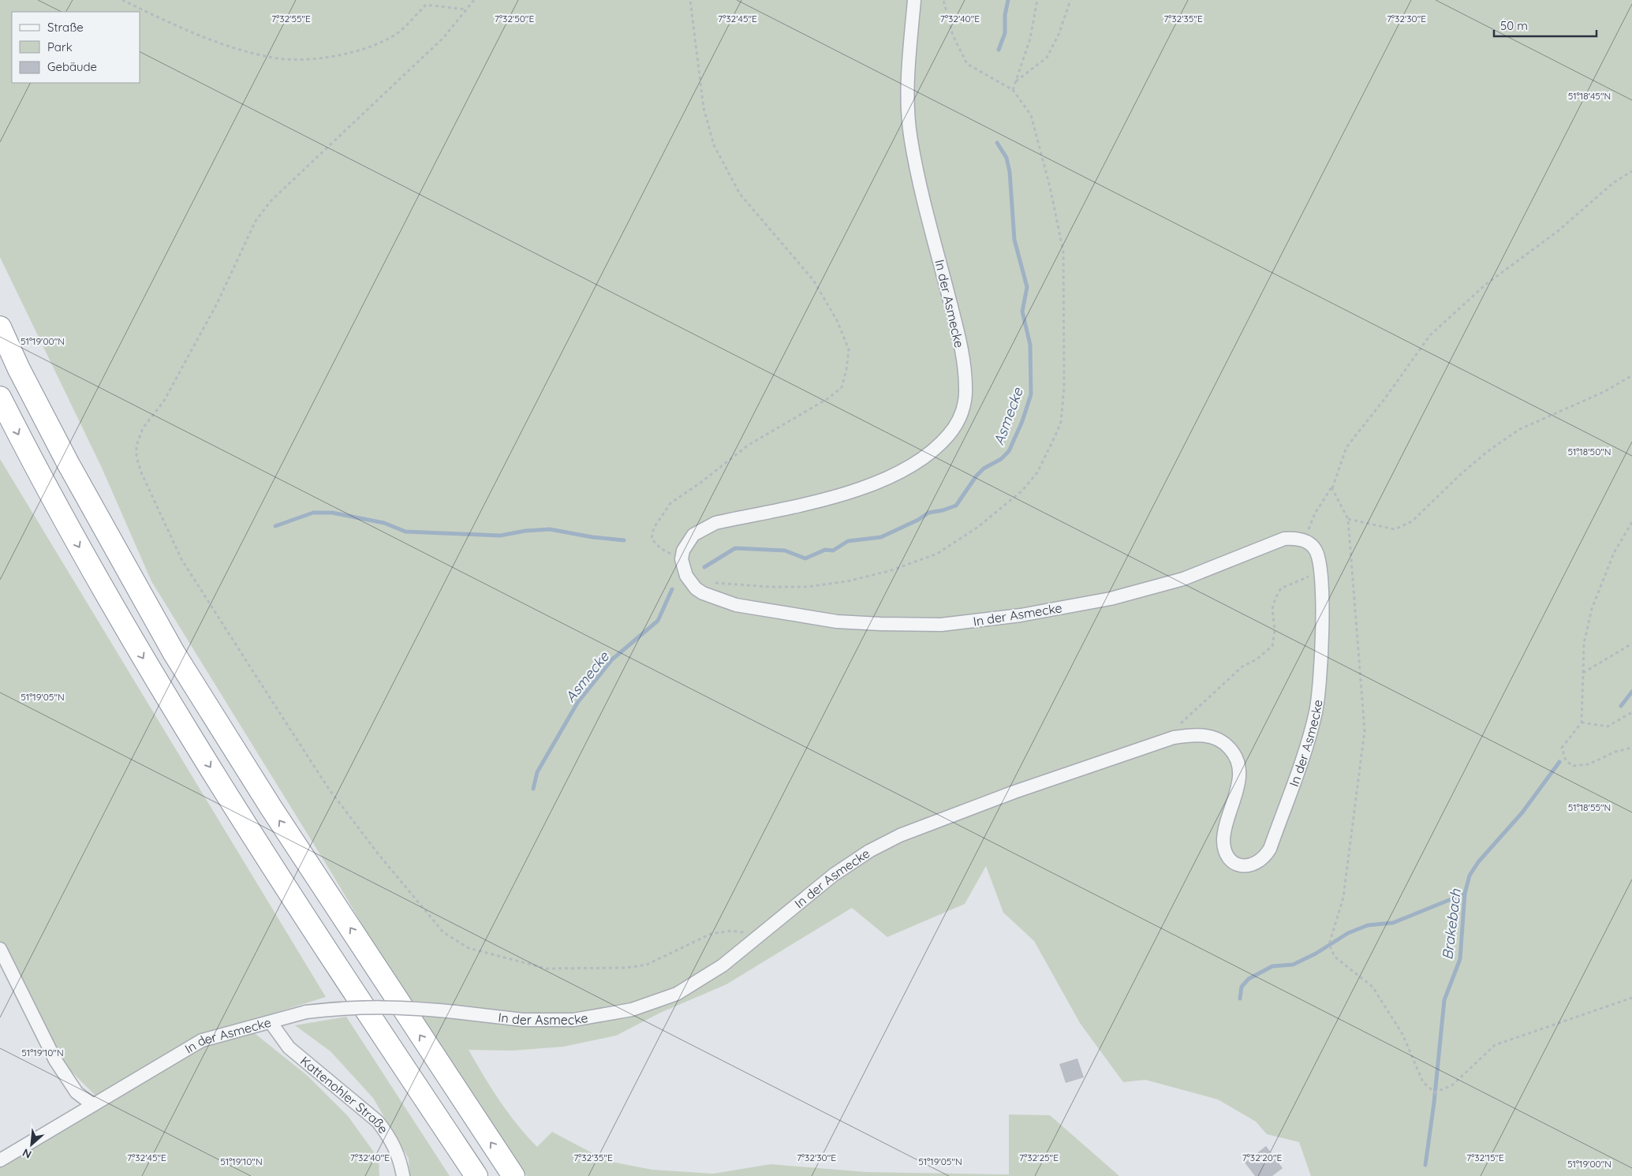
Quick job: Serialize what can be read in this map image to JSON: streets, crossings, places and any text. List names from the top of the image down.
{
  "streets": {
    "street": ["In der Asmecke", "Kattenohler Straße"]
  },
  "crossings": [
    ["In der Asmecke", "Kattenohler Straße"]
  ],
  "water": ["Asmecke", "Brakebach"],
  "legend": ["Straße", "Park", "Gebäude"],
  "scale_bar": "50 m",
  "north": "bottom left",
  "coordinates": [
    "7°32'55\"E",
    "7°32'50\"E",
    "7°32'45\"E",
    "7°32'40\"E",
    "7°32'35\"E",
    "7°32'30\"E",
    "51°18'45\"N",
    "51°19'00\"N",
    "51°18'50\"N",
    "51°19'05\"N",
    "51°18'55\"N",
    "51°19'10\"N",
    "7°32'25\"E",
    "7°32'20\"E",
    "7°32'15\"E"
  ]
}
